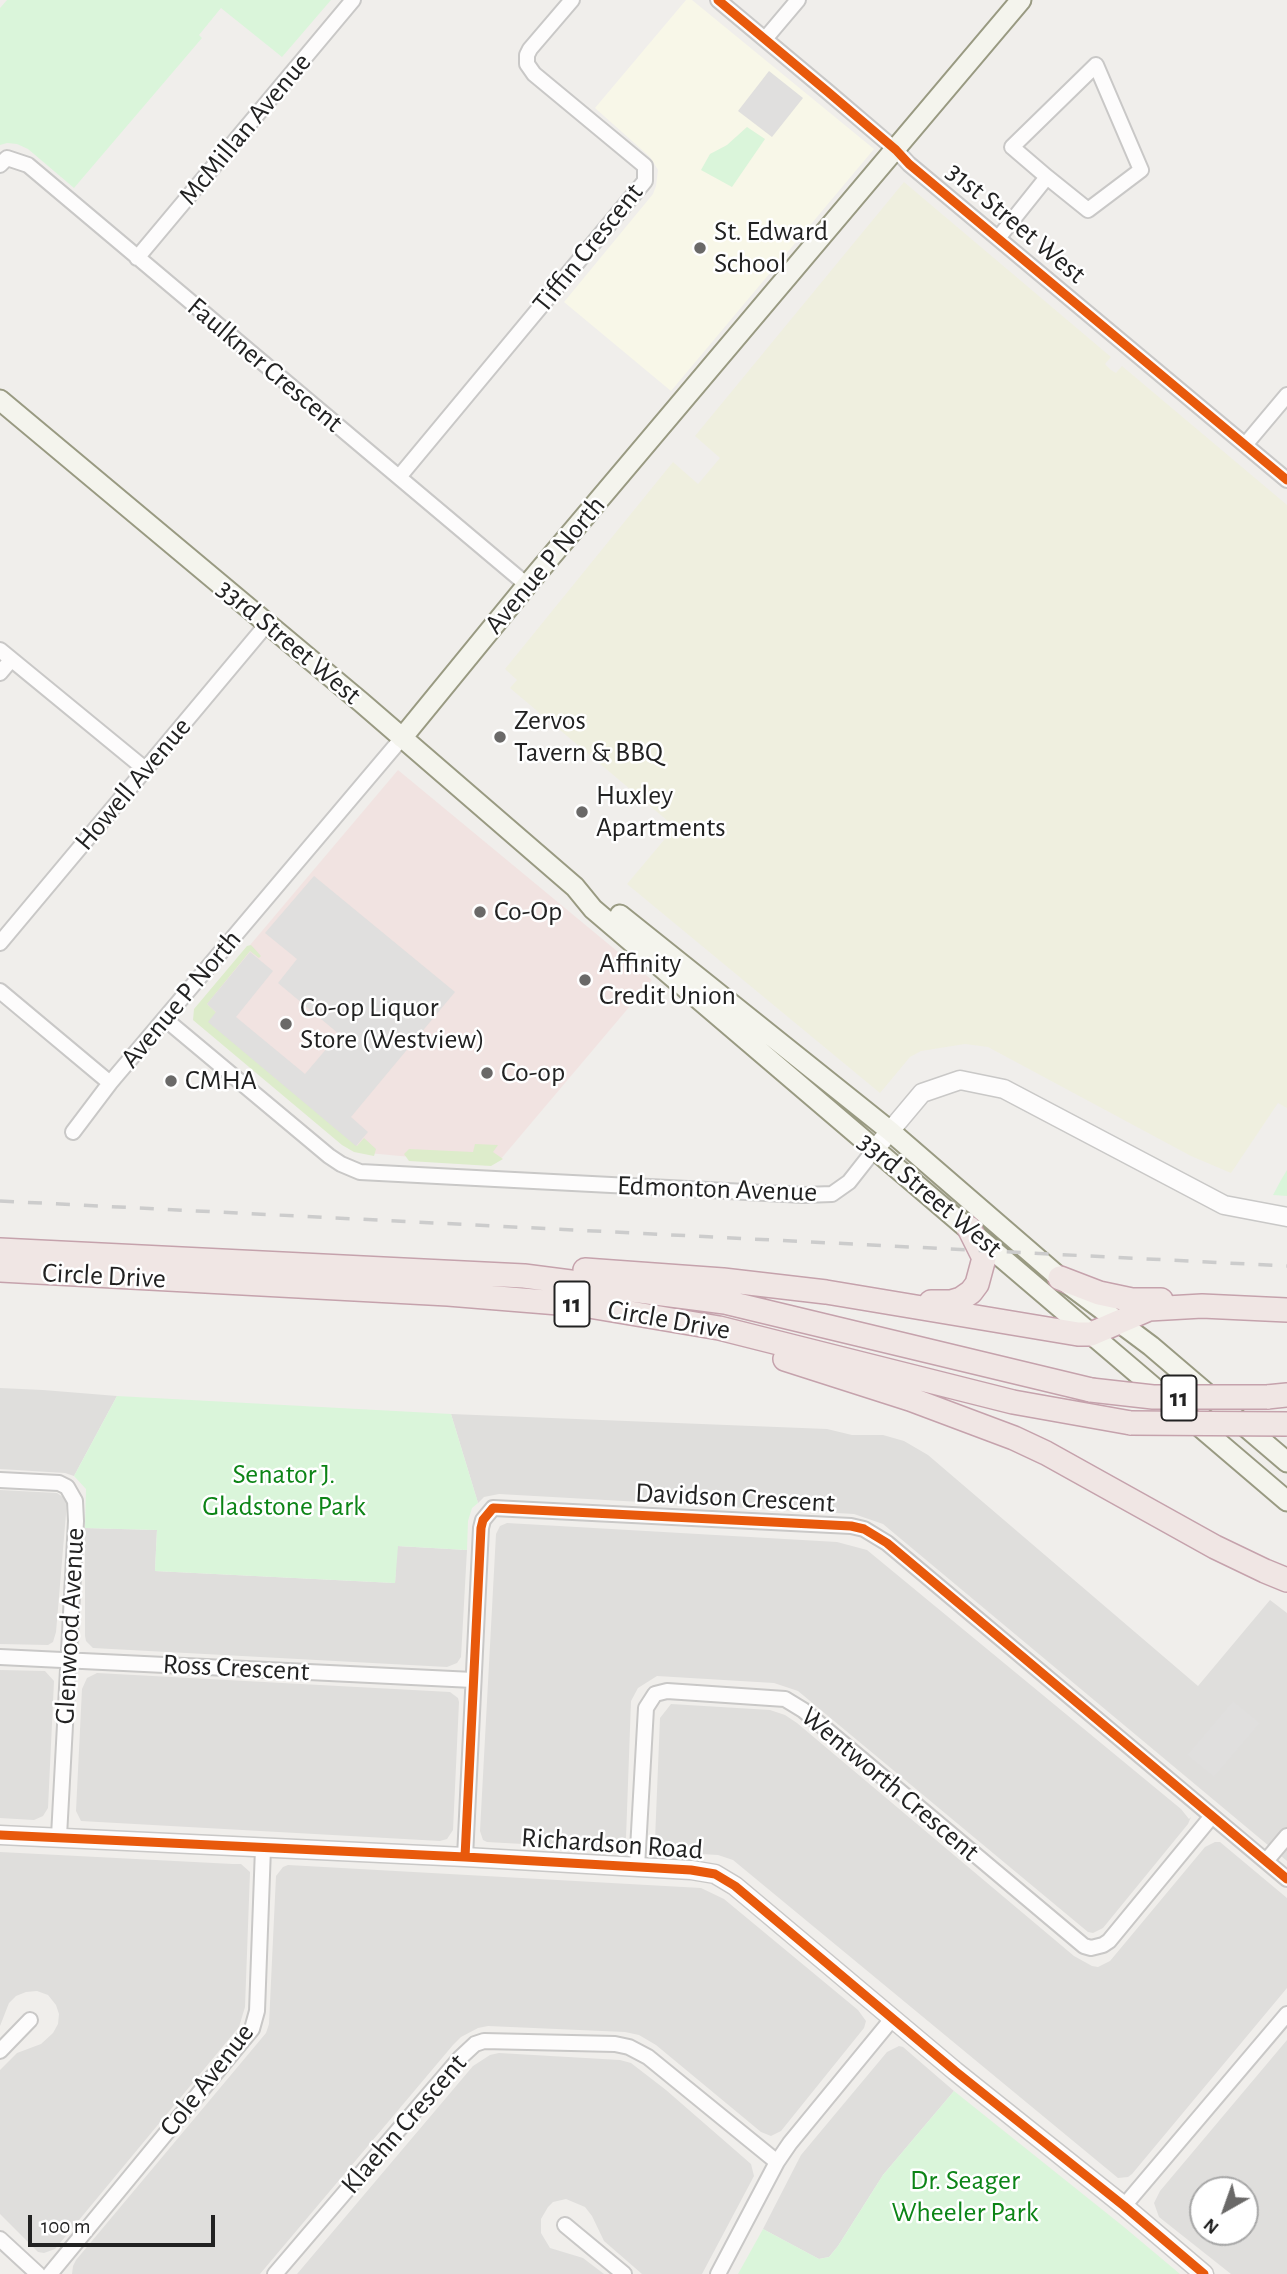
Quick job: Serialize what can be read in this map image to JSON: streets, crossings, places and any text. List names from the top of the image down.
{
  "streets": {
    "highway": ["Circle Drive", "11"],
    "main road": ["Avenue P North", "33rd Street West"],
    "street": [
      "McMillan Avenue",
      "31st Street West",
      "Tiffin Crescent",
      "Faulkner Crescent",
      "Howell Avenue",
      "Edmonton Avenue",
      "Davidson Crescent",
      "Glenwood Avenue",
      "Ross Crescent",
      "Wentworth Crescent",
      "Richardson Road",
      "Cole Avenue",
      "Klaehn Crescent"
    ]
  },
  "crossings": [
    ["McMillan Avenue", "Faulkner Crescent"],
    ["31st Street West", "Avenue P North"],
    ["Tiffin Crescent", "Faulkner Crescent"],
    ["Faulkner Crescent", "Avenue P North"],
    ["Avenue P North", "33rd Street West"],
    ["Avenue P North", "Edmonton Avenue"],
    ["33rd Street West", "Howell Avenue"],
    ["33rd Street West", "Edmonton Avenue"],
    ["Davidson Crescent", "Ross Crescent"],
    ["Davidson Crescent", "Wentworth Crescent"],
    ["Davidson Crescent", "Richardson Road"],
    ["Glenwood Avenue", "Ross Crescent"],
    ["Glenwood Avenue", "Richardson Road"],
    ["Wentworth Crescent", "Richardson Road"],
    ["Richardson Road", "Cole Avenue"]
  ],
  "parks": ["Senator J. Gladstone Park", "Dr. Seager Wheeler Park"],
  "places": [
    "St. Edward School",
    "Zervos Tavern & BBQ",
    "Huxley Apartments",
    "Co-Op",
    "Affinity Credit Union",
    "Co-op Liquor Store (Westview)",
    "Co-op",
    "CMHA"
  ],
  "scale_bar": "100 m",
  "north": "bottom left"
}
